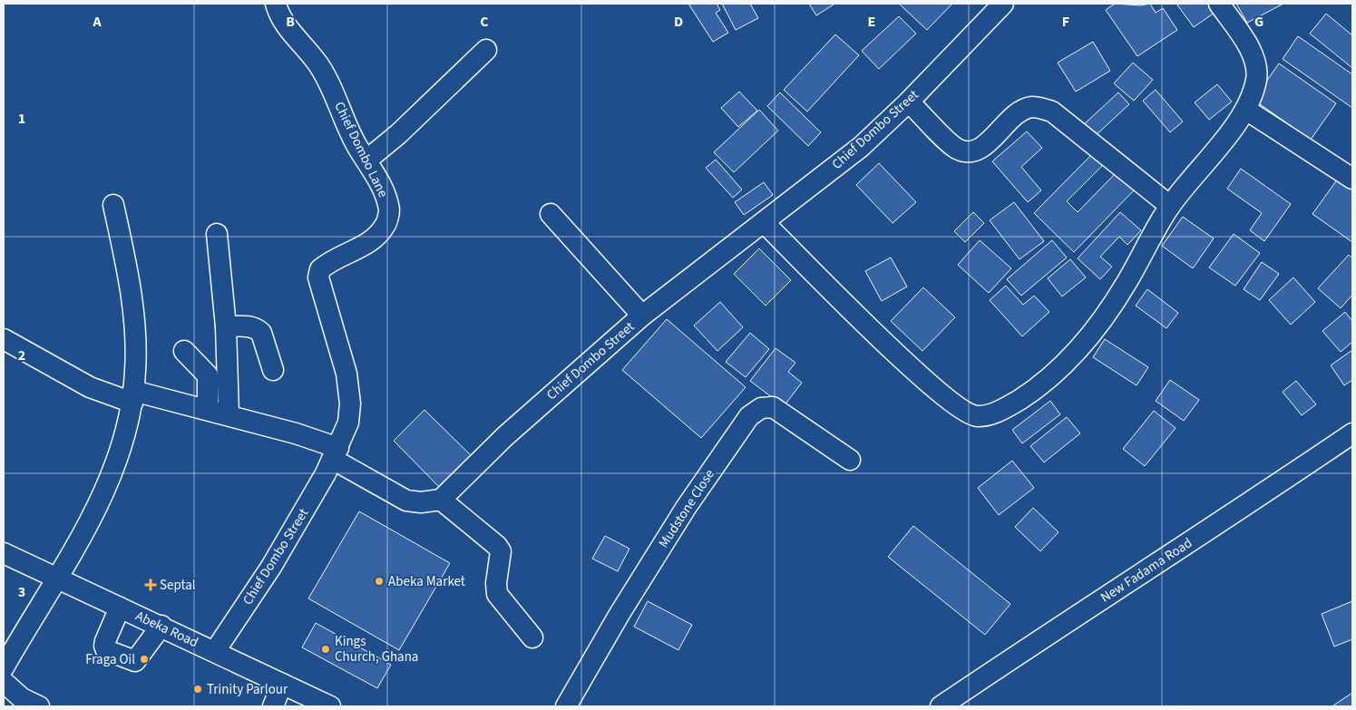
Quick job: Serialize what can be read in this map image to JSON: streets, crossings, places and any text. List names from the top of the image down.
{
  "streets": {
    "street": [
      "Chief Dombo Street",
      "Chief Dombo Lane",
      "Mudstone Close",
      "New Fadama Road",
      "Abeka Road"
    ]
  },
  "crossings": [
    ["Chief Dombo Street", "Chief Dombo Lane"],
    ["Chief Dombo Street", "Abeka Road"]
  ],
  "places": {
    "other": [
      "Abeka Market",
      "Kings Church, Ghana",
      "Fraga Oil",
      "Trinity Parlour"
    ],
    "health": ["Septal"]
  },
  "grid": {
    "columns": [
      "A",
      "B",
      "C",
      "D",
      "E",
      "F",
      "G"
    ],
    "rows": ["1", "2", "3"]
  }
}
